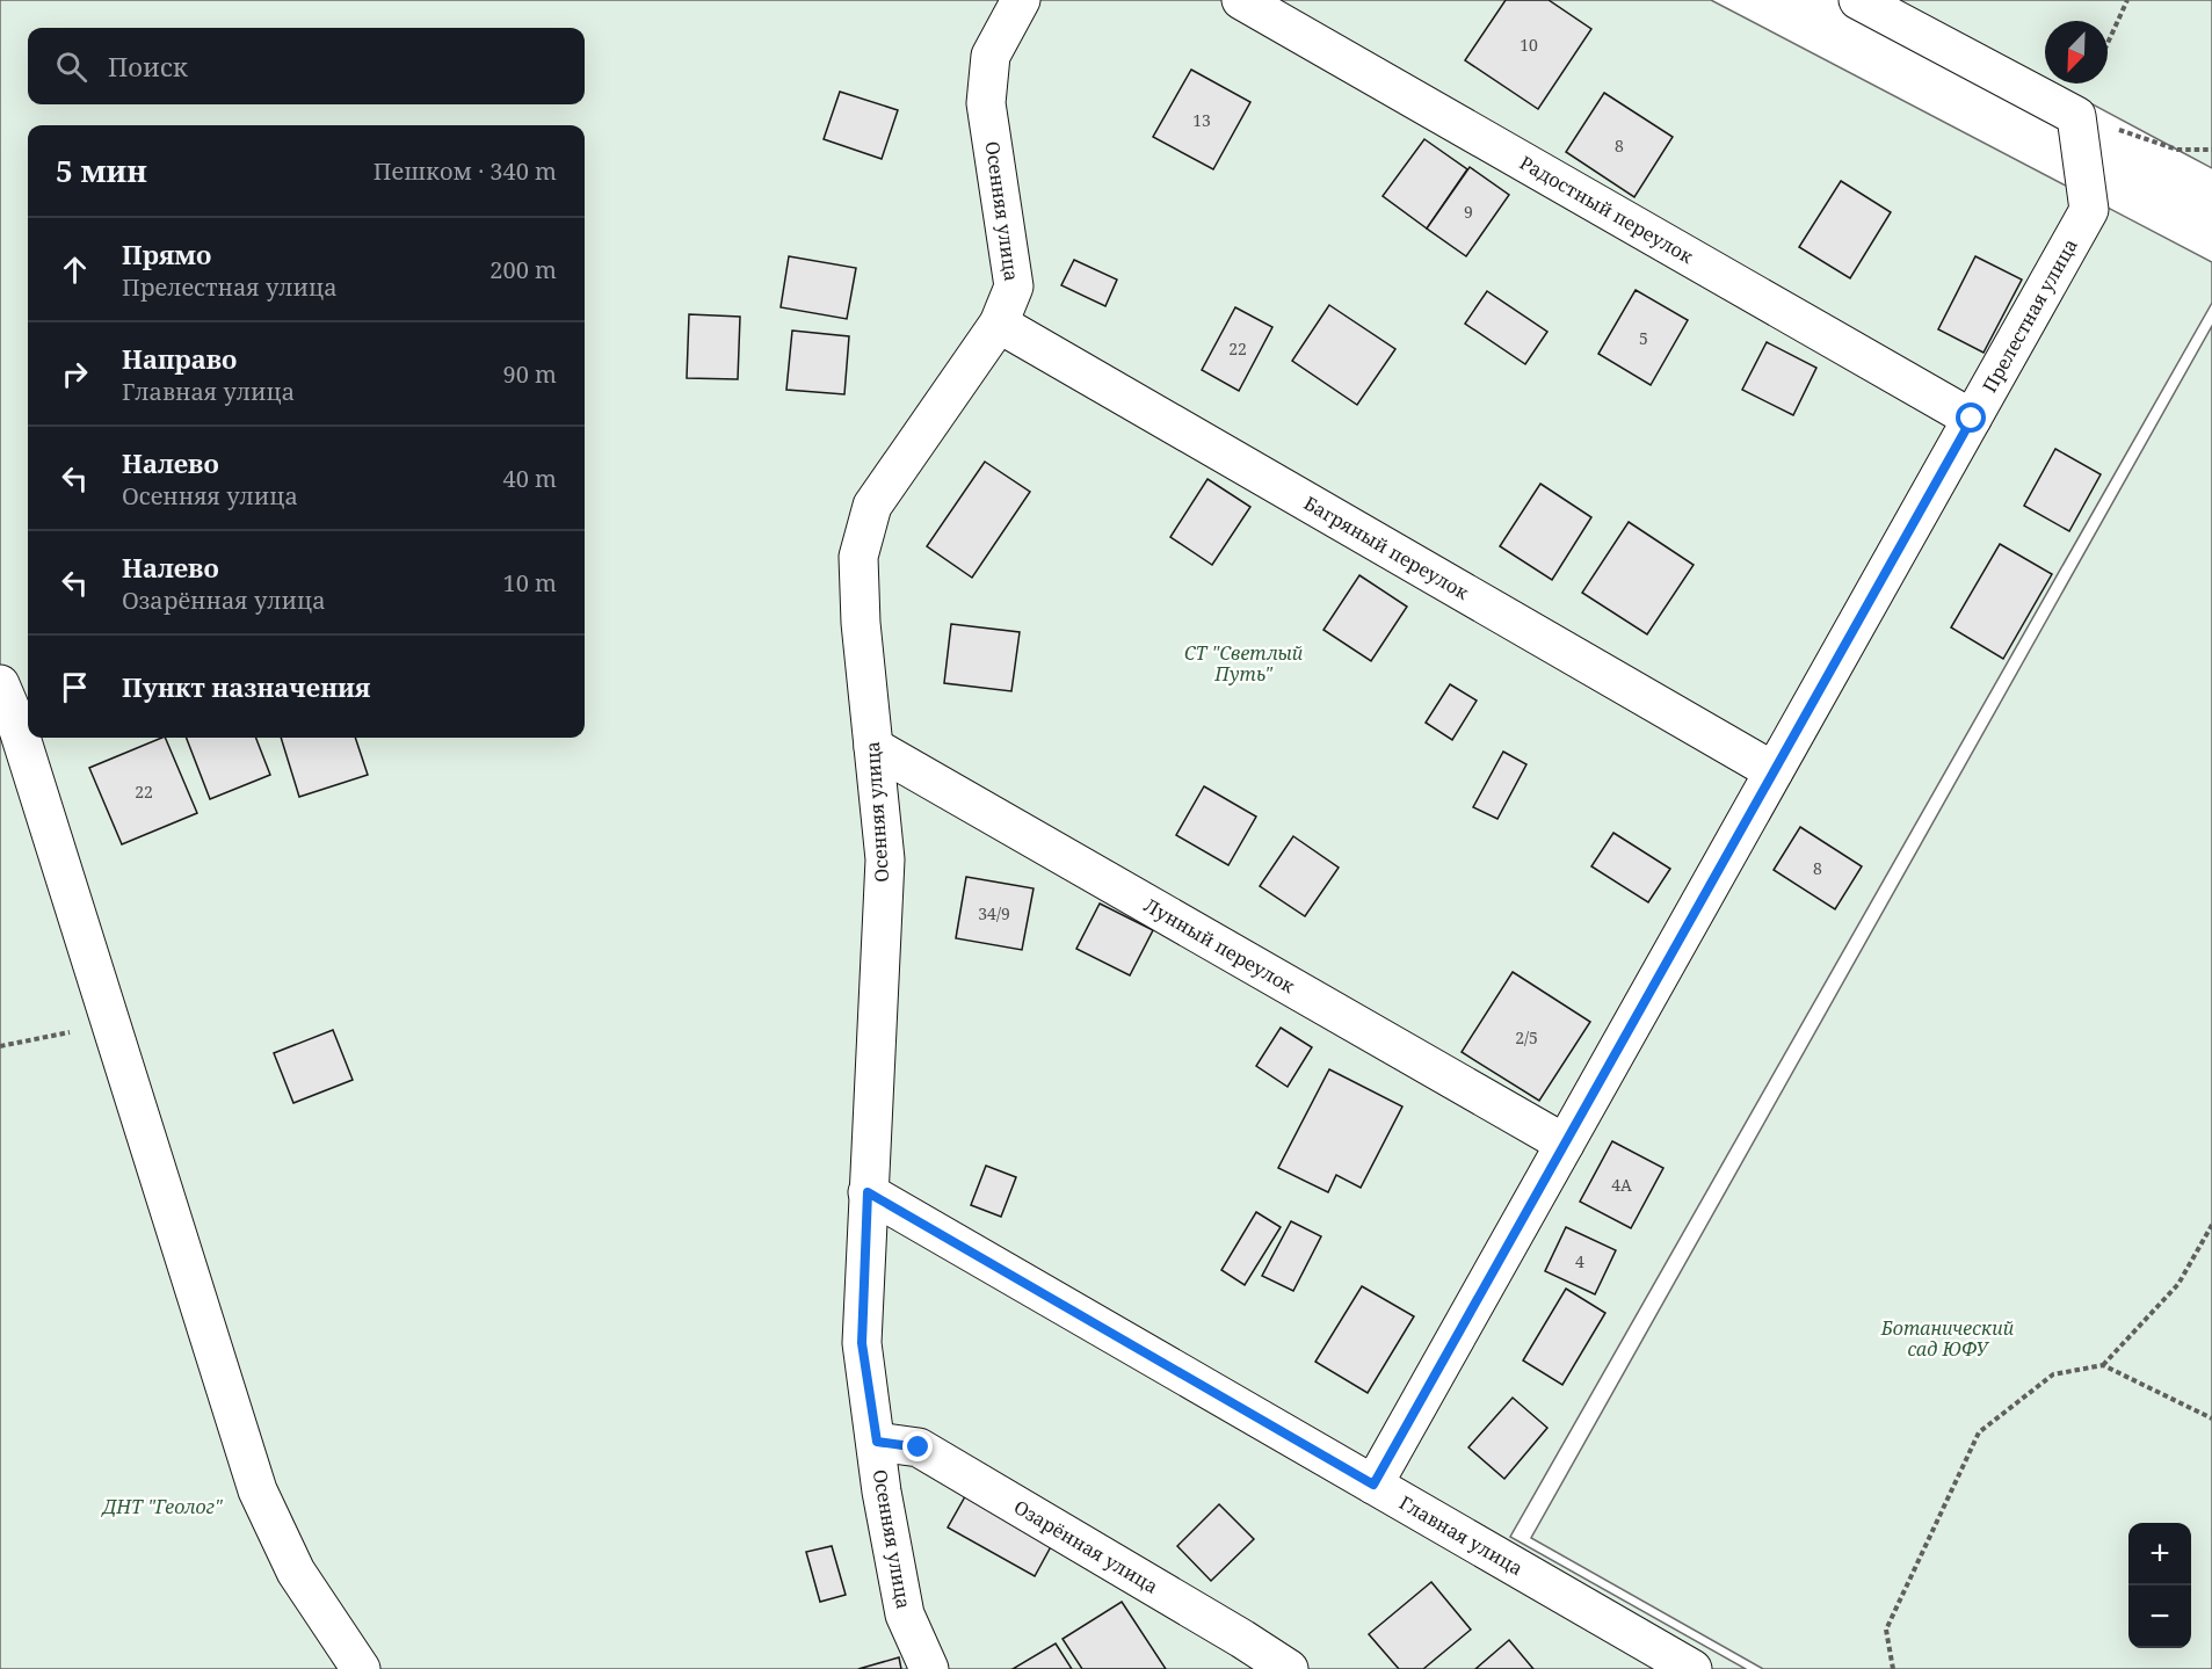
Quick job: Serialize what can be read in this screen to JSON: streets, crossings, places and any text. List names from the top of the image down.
{
  "streets": {
    "street": [
      "Радостный переулок",
      "Осенняя улица",
      "Прелестная улица",
      "Багряный переулок",
      "Лунный переулок",
      "Главная улица",
      "Озарённая улица"
    ]
  },
  "crossings": [
    ["Радостный переулок", "Прелестная улица"],
    ["Осенняя улица", "Багряный переулок"],
    ["Осенняя улица", "Лунный переулок"],
    ["Осенняя улица", "Главная улица"],
    ["Осенняя улица", "Озарённая улица"],
    ["Прелестная улица", "Багряный переулок"],
    ["Прелестная улица", "Лунный переулок"],
    ["Прелестная улица", "Главная улица"]
  ],
  "parks": ["СТ \"Светлый Путь\"", "Ботанический сад ЮФУ", "ДНТ \"Геолог\""],
  "house_numbers": [
    "10",
    "13",
    "8",
    "9",
    "5",
    "22",
    "22",
    "8",
    "34/9",
    "2/5",
    "4А",
    "4"
  ],
  "north": "bottom left",
  "page": {
    "search": "Поиск",
    "heading": ["5 мин", "Пешком · 340 m"],
    "list": [
      ["Прямо", "Прелестная улица", "200 m"],
      ["Направо", "Главная улица", "90 m"],
      ["Налево", "Осенняя улица", "40 m"],
      ["Налево", "Озарённая улица", "10 m"],
      "Пункт назначения"
    ],
    "map_buttons": ["+", "−"]
  }
}
